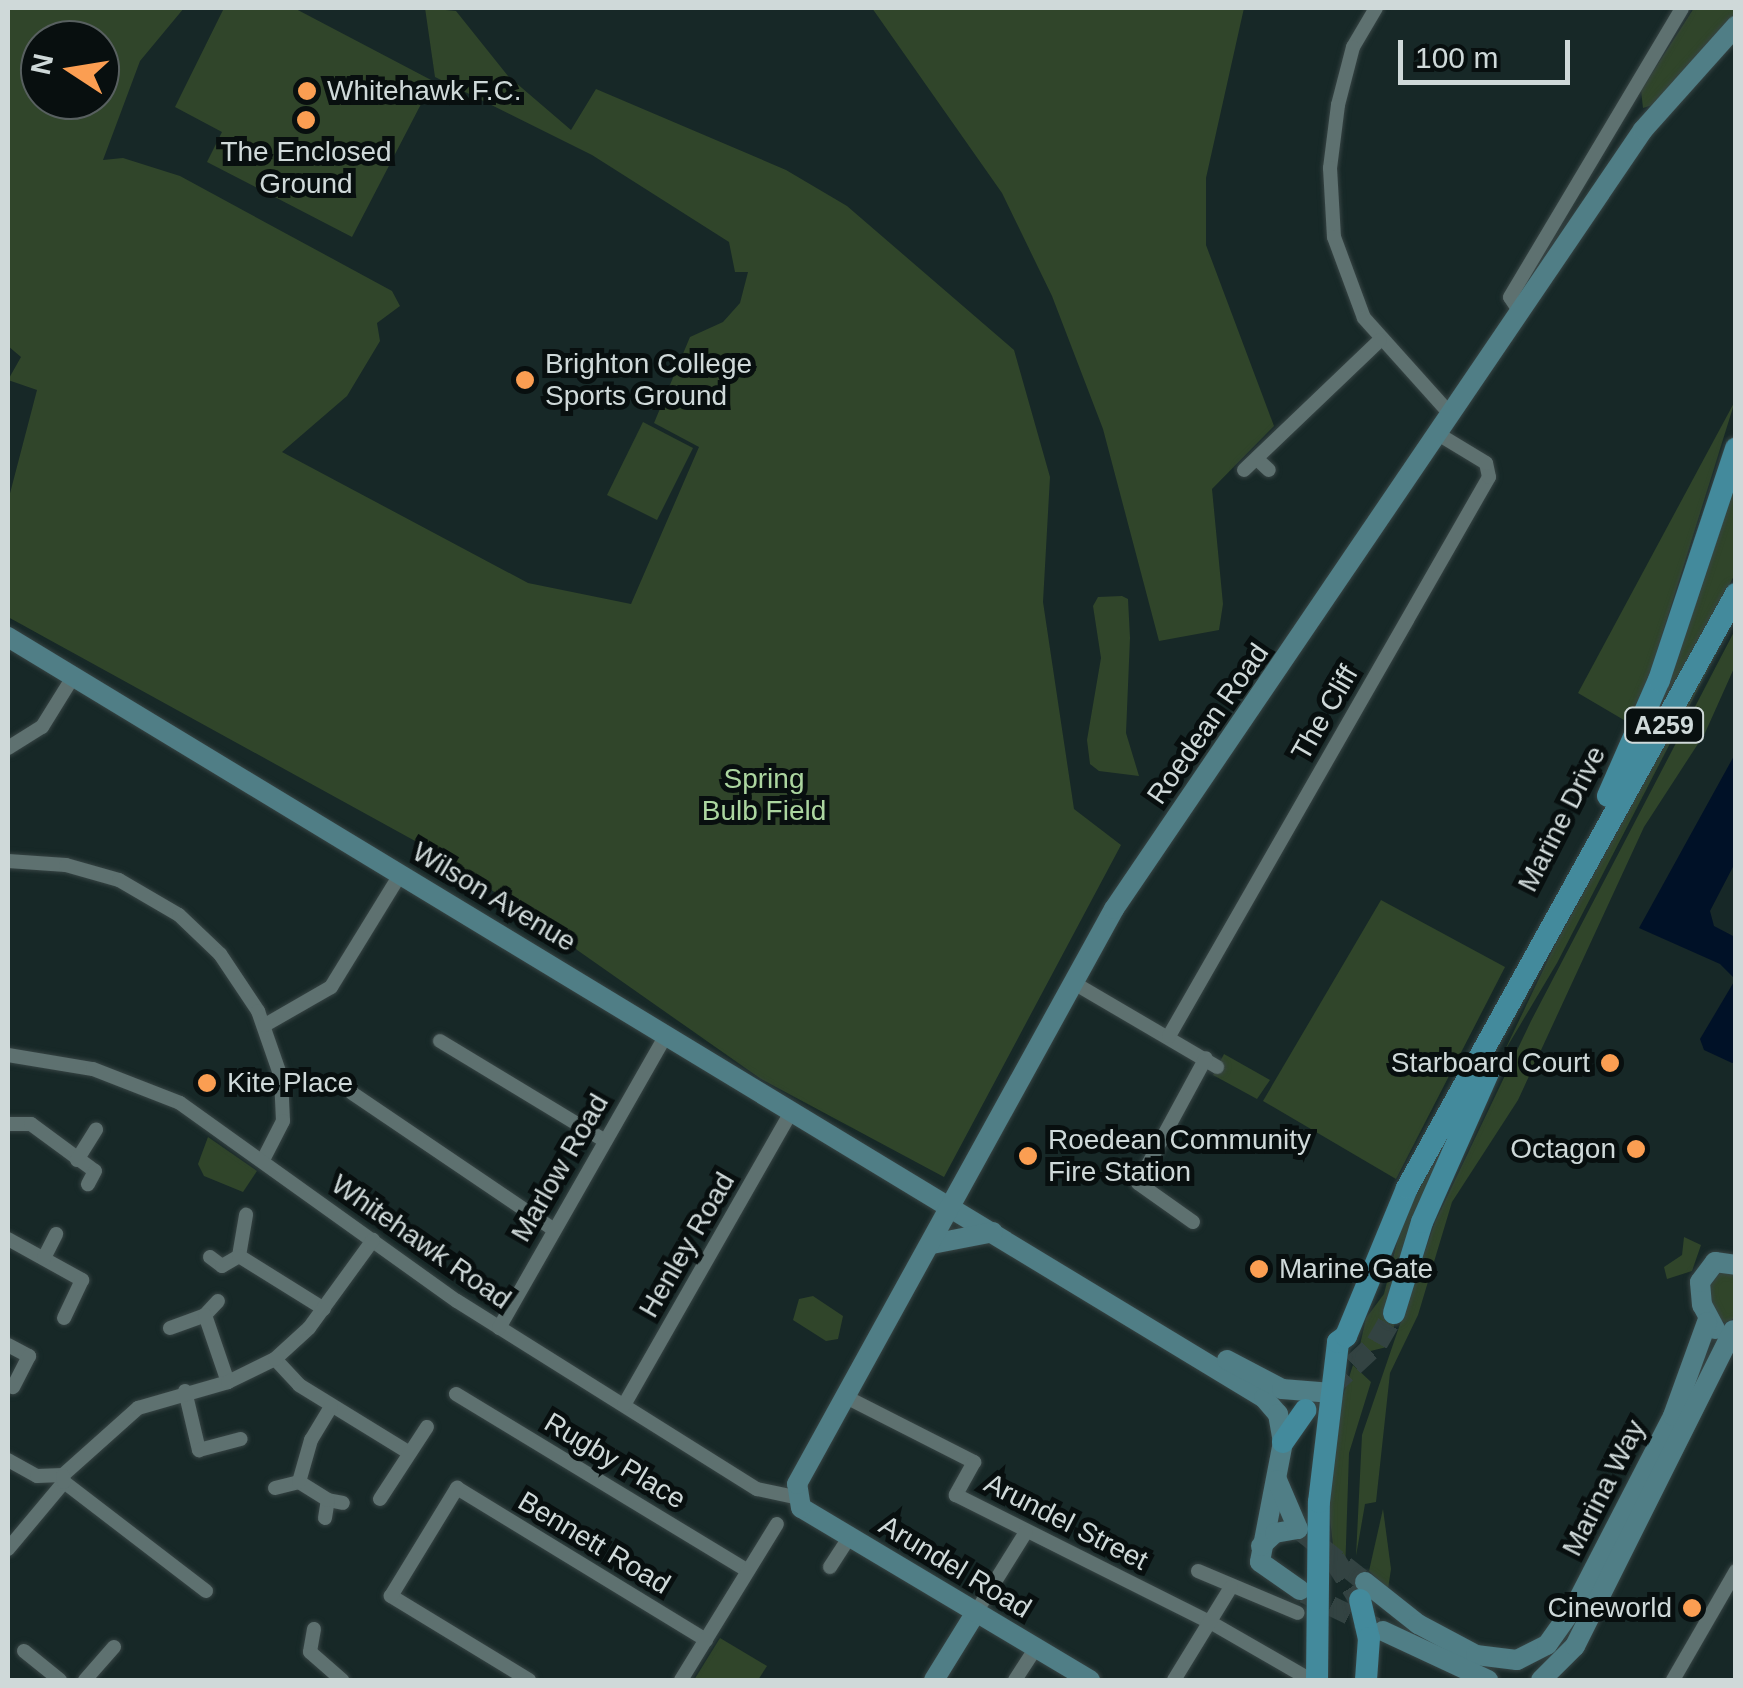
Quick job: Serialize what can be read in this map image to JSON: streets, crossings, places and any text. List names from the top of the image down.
{
  "streets": {
    "main road": ["A259", "Marine Drive"],
    "street": [
      "The Cliff",
      "Roedean Road",
      "Wilson Avenue",
      "Marlow Road",
      "Whitehawk Road",
      "Henley Road",
      "Rugby Place",
      "Marina Way",
      "Arundel Street",
      "Bennett Road",
      "Arundel Road"
    ]
  },
  "crossings": [
    ["The Cliff", "Roedean Road"],
    ["Roedean Road", "Wilson Avenue"],
    ["Roedean Road", "Whitehawk Road"],
    ["Roedean Road", "Arundel Street"],
    ["Roedean Road", "Arundel Road"],
    ["Marine Drive", "Arundel Street"],
    ["Wilson Avenue", "Marlow Road"],
    ["Wilson Avenue", "Henley Road"],
    ["Marlow Road", "Whitehawk Road"],
    ["Whitehawk Road", "Henley Road"],
    ["Whitehawk Road", "Arundel Road"]
  ],
  "parks": ["Spring Bulb Field"],
  "places": [
    "Whitehawk F.C.",
    "The Enclosed Ground",
    "Brighton College Sports Ground",
    "Starboard Court",
    "Kite Place",
    "Octagon",
    "Roedean Community Fire Station",
    "Marine Gate",
    "Cineworld"
  ],
  "scale_bar": "100 m",
  "north": "left"
}
